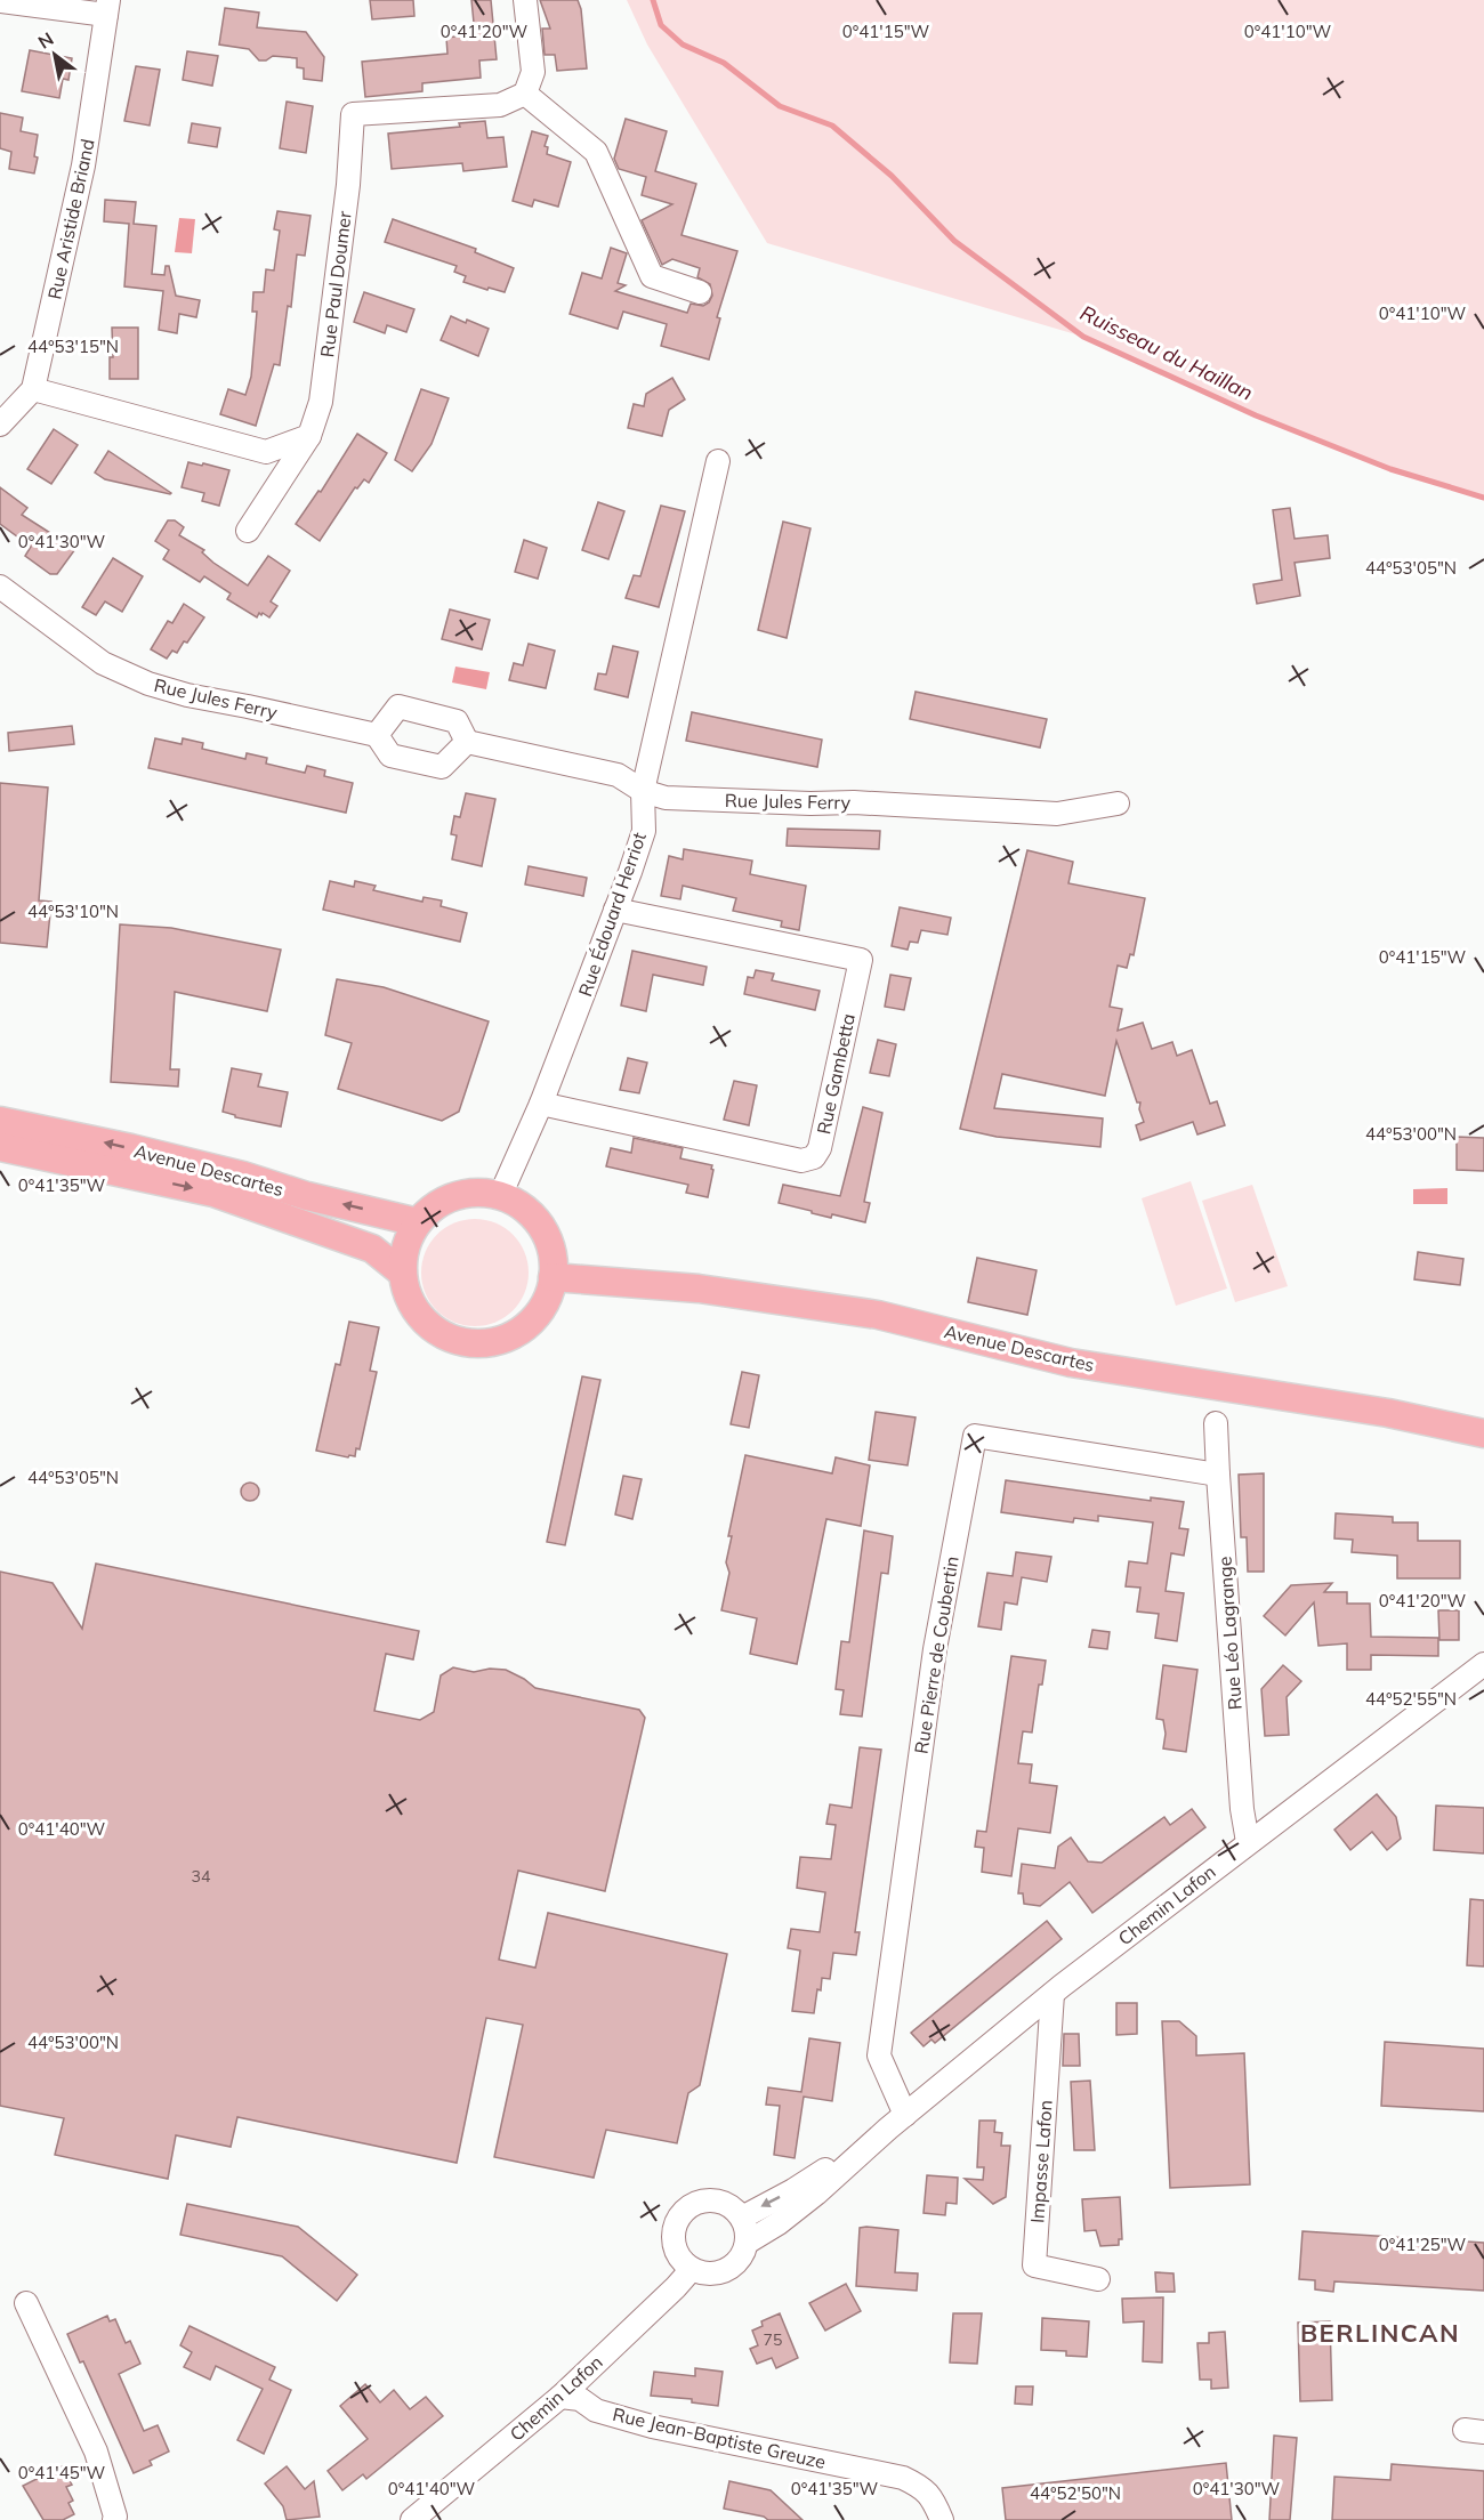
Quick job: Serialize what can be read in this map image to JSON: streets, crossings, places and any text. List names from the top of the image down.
{
  "streets": {
    "main road": ["Avenue Descartes"],
    "street": [
      "Rue Aristide Briand",
      "Rue Paul Doumer",
      "Rue Jules Ferry",
      "Rue Édouard Herriot",
      "Rue Gambetta",
      "Rue Léo Lagrange",
      "Rue Pierre de Coubertin",
      "Chemin Lafon",
      "Impasse Lafon",
      "Rue Jean-Baptiste Greuze"
    ]
  },
  "crossings": [
    ["Rue Jules Ferry", "Rue Édouard Herriot"],
    ["Rue Édouard Herriot", "Rue Gambetta"],
    ["Rue Édouard Herriot", "Avenue Descartes"],
    ["Rue Léo Lagrange", "Rue Pierre de Coubertin"],
    ["Rue Léo Lagrange", "Chemin Lafon"],
    ["Rue Pierre de Coubertin", "Chemin Lafon"],
    ["Chemin Lafon", "Impasse Lafon"],
    ["Chemin Lafon", "Rue Jean-Baptiste Greuze"]
  ],
  "districts": ["BERLINCAN"],
  "water": ["Ruisseau du Haillan"],
  "house_numbers": ["34", "75"],
  "north": "top left",
  "coordinates": [
    "0°41'20\"W",
    "0°41'15\"W",
    "0°41'10\"W",
    "44°53'15\"N",
    "0°41'30\"W",
    "44°53'05\"N",
    "44°53'10\"N",
    "44°53'00\"N",
    "0°41'35\"W",
    "44°52'55\"N",
    "0°41'40\"W",
    "0°41'25\"W",
    "0°41'45\"W",
    "44°52'50\"N"
  ]
}
